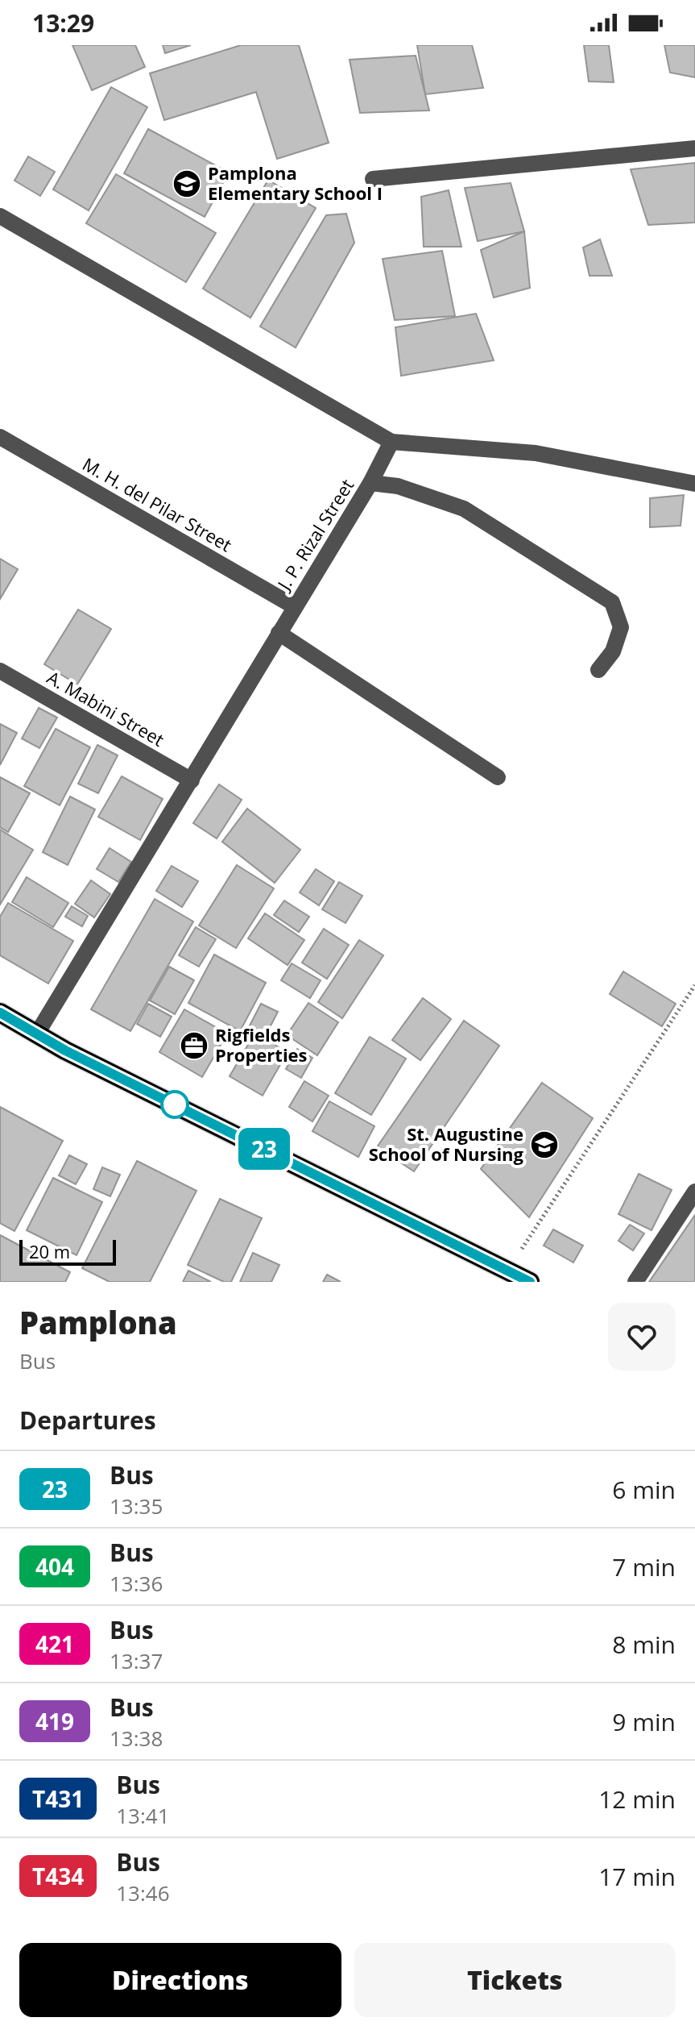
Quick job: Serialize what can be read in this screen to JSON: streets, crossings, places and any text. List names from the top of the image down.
{
  "streets": {
    "street": ["M. H. del Pilar Street", "J. P. Rizal Street", "A. Mabini Street"]
  },
  "crossings": [
    ["M. H. del Pilar Street", "J. P. Rizal Street"],
    ["J. P. Rizal Street", "A. Mabini Street"]
  ],
  "places": {
    "school or university": ["Pamplona Elementary School I", "St. Augustine School of Nursing"],
    "office": ["Rigfields Properties"]
  },
  "lines": ["bus line 23"],
  "scale_bar": "20 m",
  "page": {
    "status": "13:29",
    "on_map": "23",
    "scale": "20 m",
    "heading": [
      ["Pamplona", "Bus"],
      "Departures"
    ],
    "list": [
      {
        "mark": "23",
        "name": "Bus",
        "note": "13:35",
        "value": "6 min"
      },
      {
        "mark": "404",
        "name": "Bus",
        "note": "13:36",
        "value": "7 min"
      },
      {
        "mark": "421",
        "name": "Bus",
        "note": "13:37",
        "value": "8 min"
      },
      {
        "mark": "419",
        "name": "Bus",
        "note": "13:38",
        "value": "9 min"
      },
      {
        "mark": "T431",
        "name": "Bus",
        "note": "13:41",
        "value": "12 min"
      },
      {
        "mark": "T434",
        "name": "Bus",
        "note": "13:46",
        "value": "17 min"
      }
    ],
    "buttons": ["Directions", "Tickets"]
  }
}
